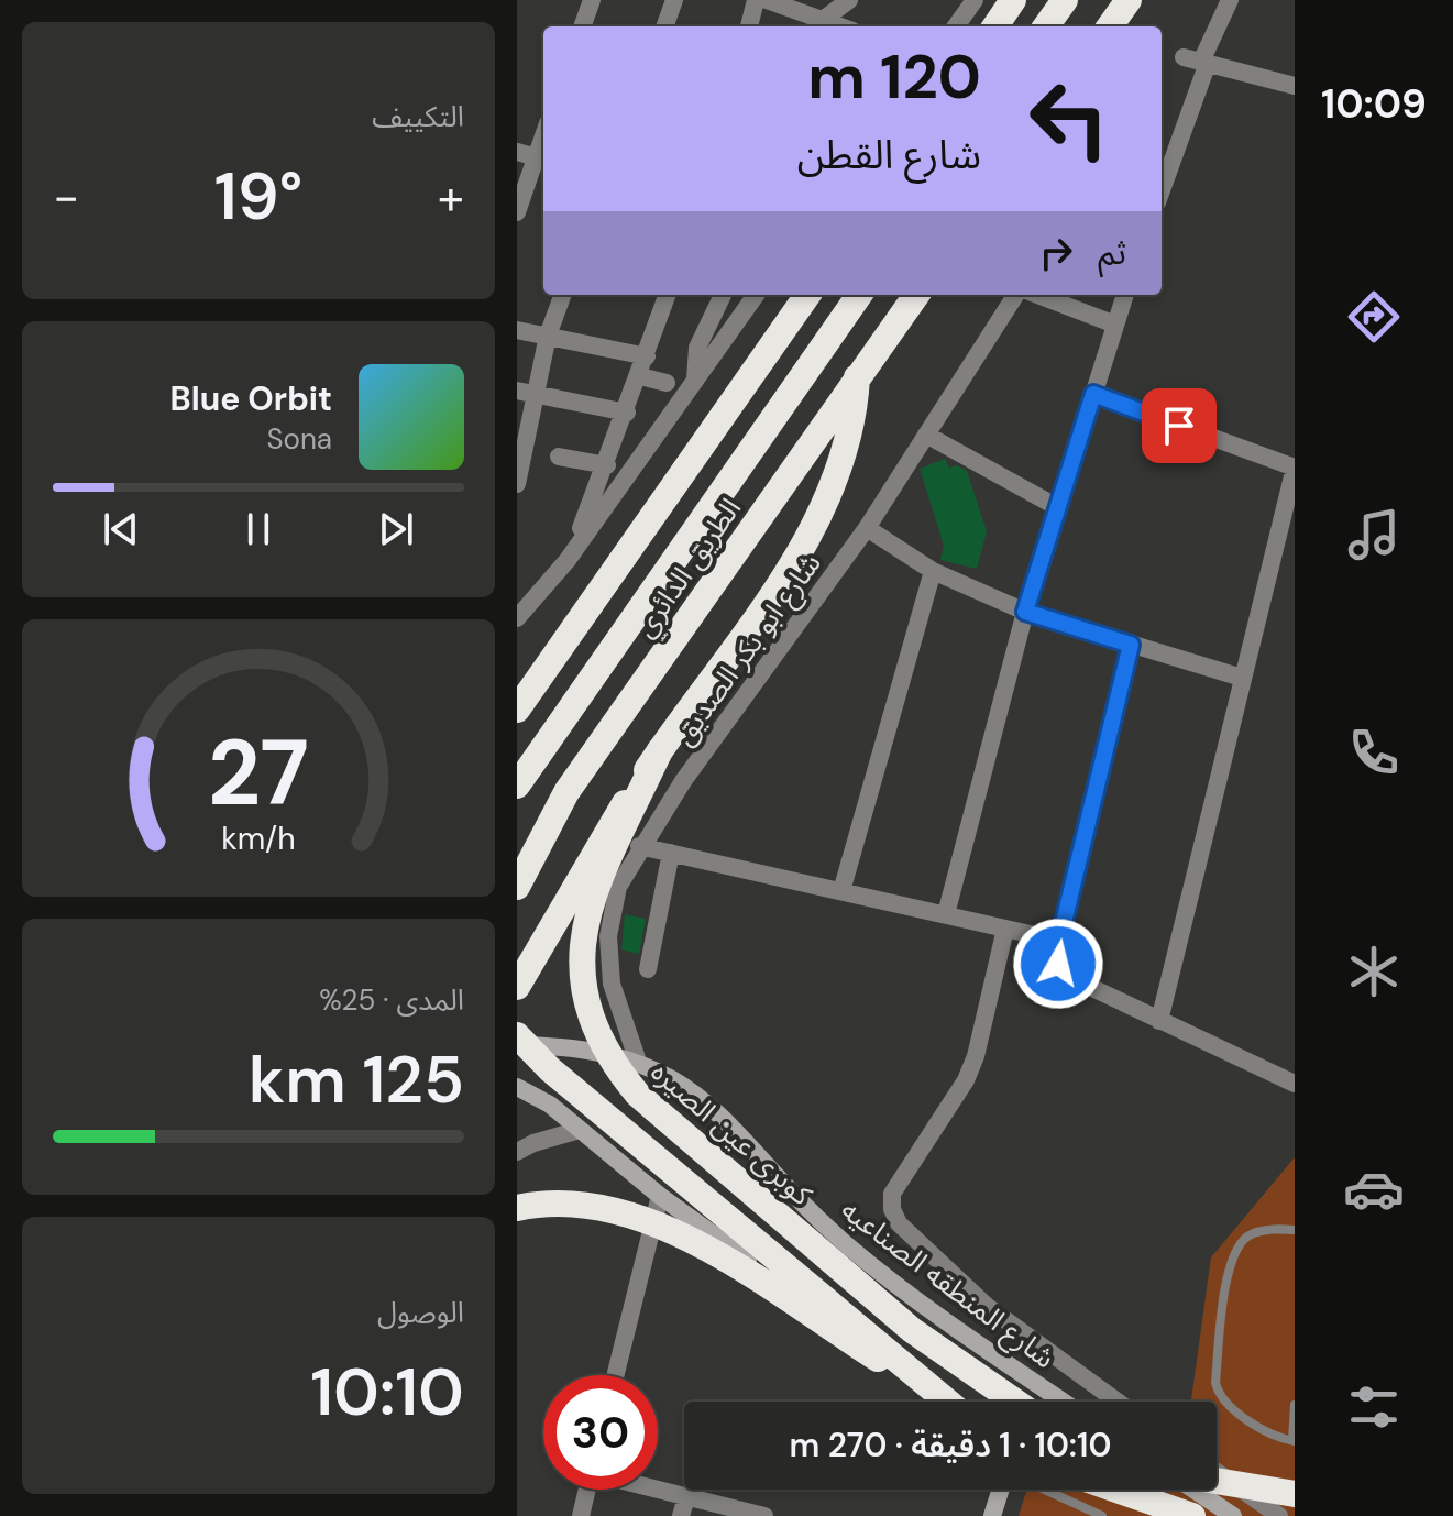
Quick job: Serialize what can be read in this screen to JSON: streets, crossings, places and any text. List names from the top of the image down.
{
  "streets": {
    "highway": ["الطريق الدائري", "كوبرى عين الصيره"],
    "street": ["شارع ابو بكر الصديق", "شارع المنطقه الصناعيه"]
  },
  "crossings": [
    ["شارع ابو بكر الصديق", "شارع المنطقه الصناعيه"]
  ],
  "page": {
    "tabs": "10:09",
    "tile": [
      "التكييف",
      ["المدى · 25%", "125 km"],
      ["الوصول", "10:10"]
    ],
    "turn": ["120 m", "شارع القطن"],
    "heat": ["−", "19°", "+"],
    "then": "ثم",
    "song": ["Blue Orbit", "Sona"],
    "limit": "30",
    "trip": "10:10 · 1 دقيقة · 270 m",
    "gauge": ["27", "km/h"]
  }
}
